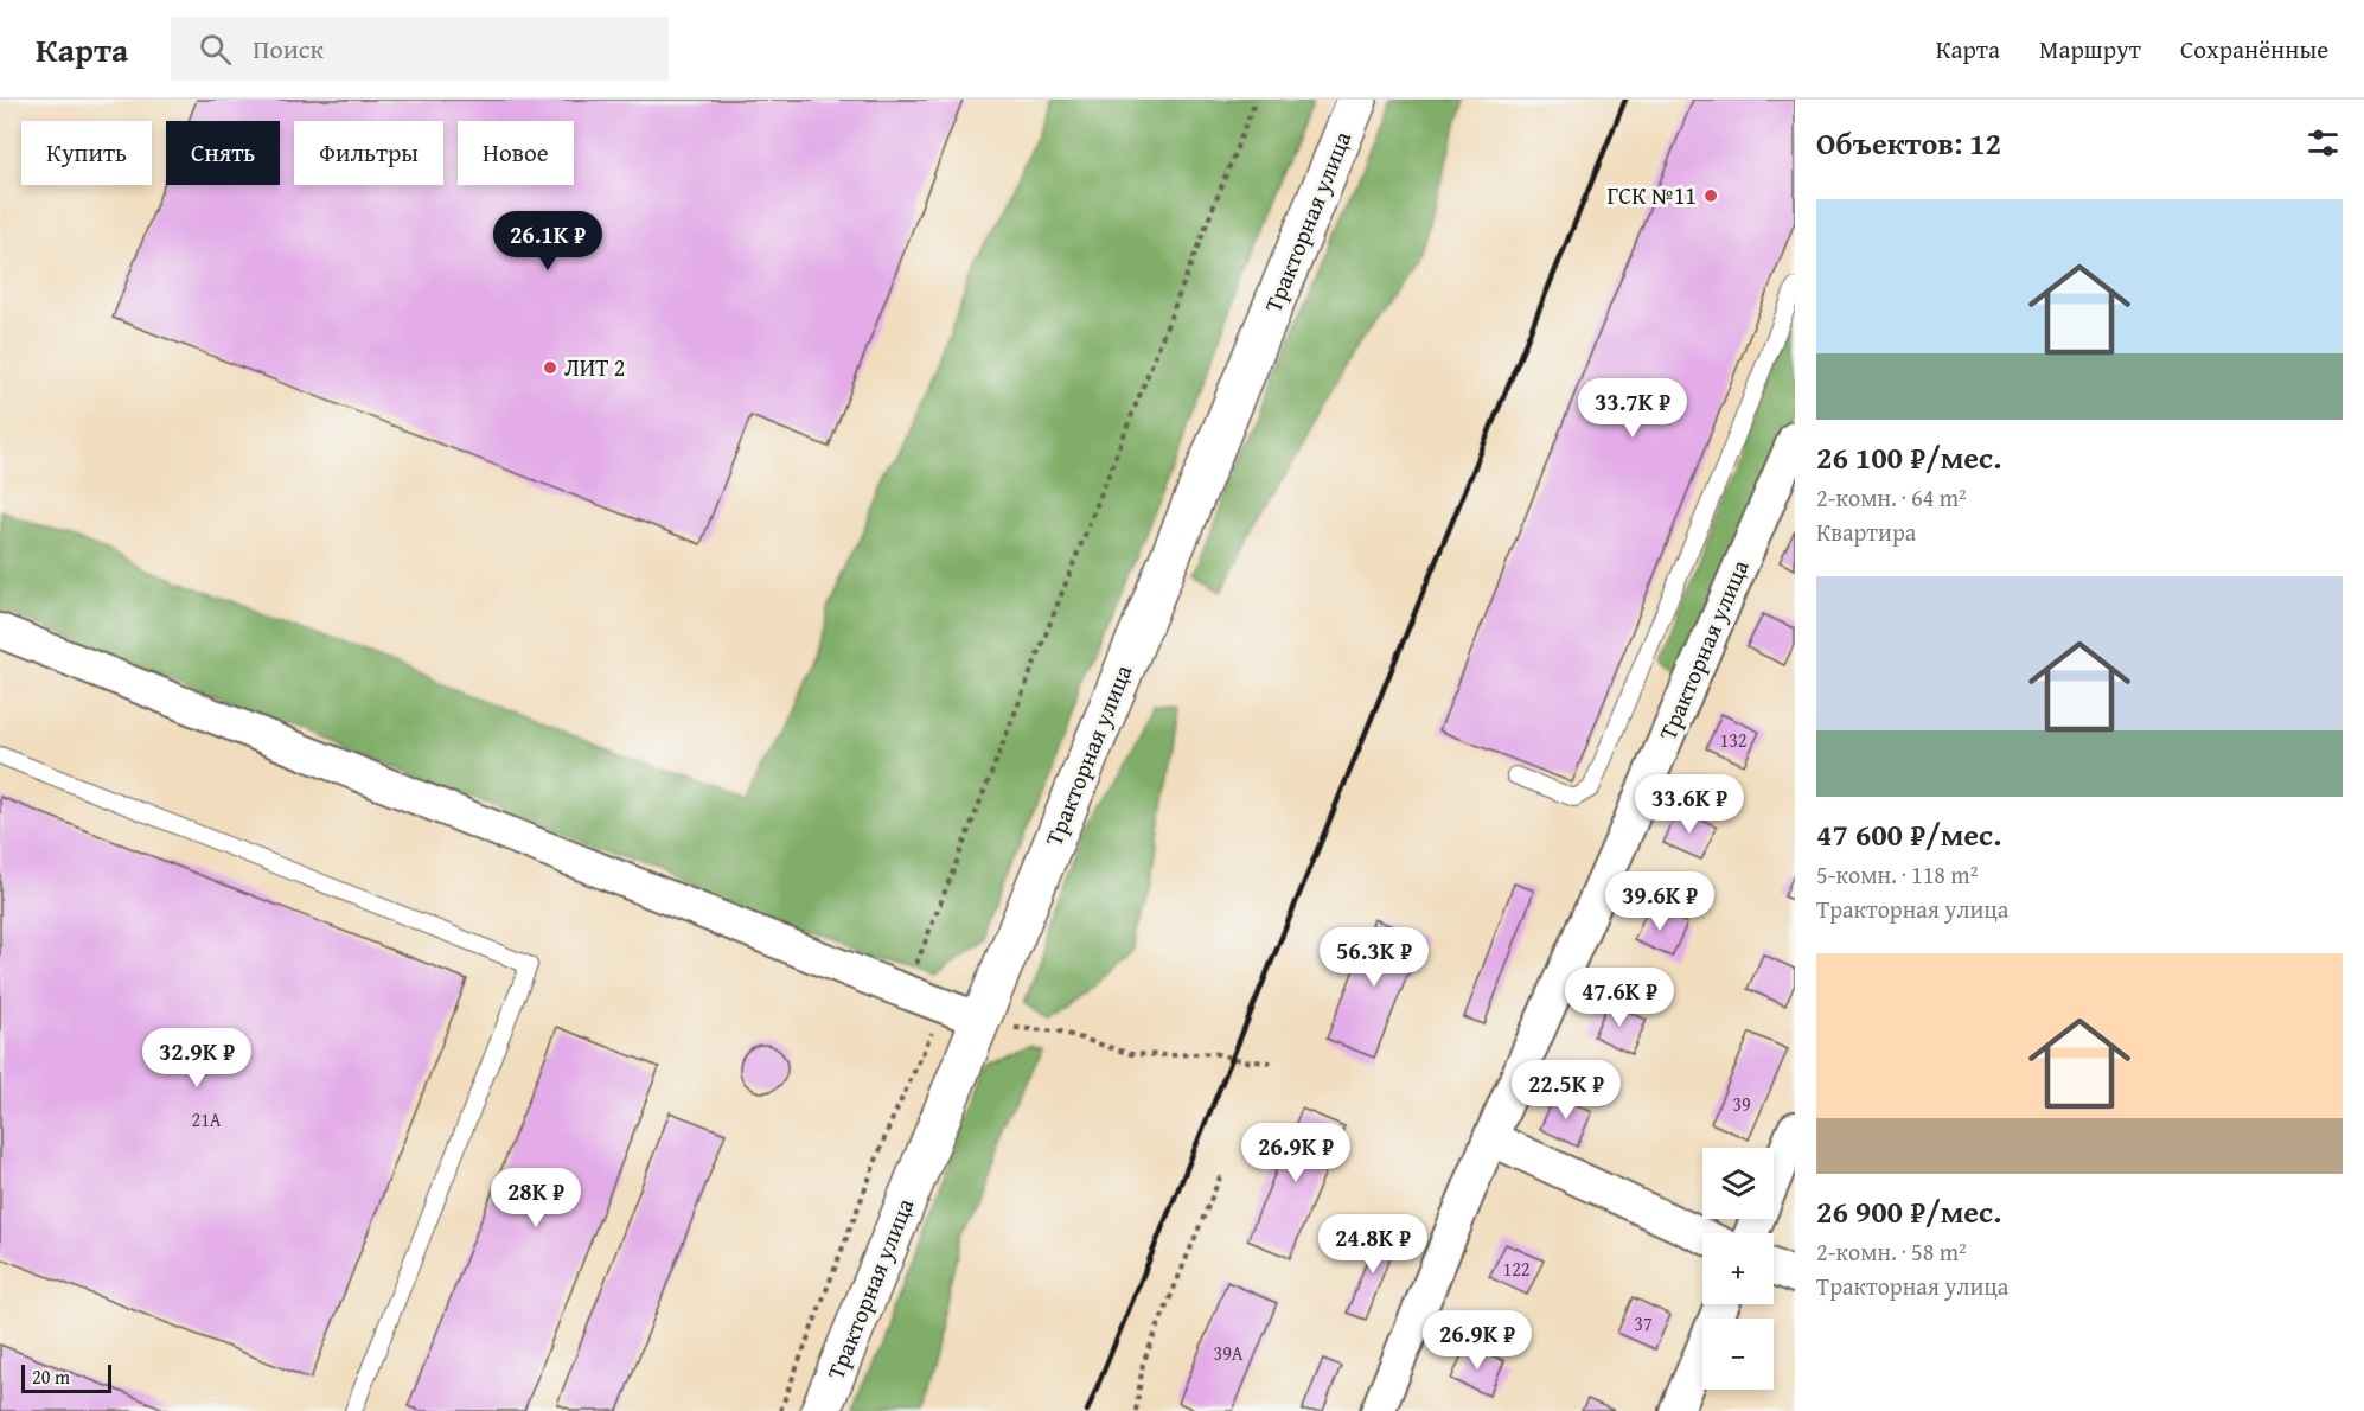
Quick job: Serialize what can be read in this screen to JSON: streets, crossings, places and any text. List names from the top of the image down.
{
  "streets": {
    "street": ["Тракторная улица"]
  },
  "places": ["ГСК №11", "ЛИТ 2"],
  "house_numbers": [
    "132",
    "39",
    "21А",
    "122",
    "37",
    "39А"
  ],
  "scale_bar": "20 m",
  "page": {
    "header": "Карта",
    "search": "Поиск",
    "nav": ["Карта", "Маршрут", "Сохранённые"],
    "heading": "Объектов: 12",
    "chip": [
      "Купить",
      "Снять",
      "Фильтры",
      "Новое"
    ],
    "list": [
      {
        "name": "26 100 ₽/мес.",
        "note": "2-комн. · 64 m² · Квартира"
      },
      {
        "name": "47 600 ₽/мес.",
        "note": "5-комн. · 118 m² · Тракторная улица"
      },
      {
        "name": "26 900 ₽/мес.",
        "note": "2-комн. · 58 m² · Тракторная улица"
      }
    ],
    "price": [
      "26.1K ₽",
      "33.7K ₽",
      "33.6K ₽",
      "39.6K ₽",
      "56.3K ₽",
      "47.6K ₽",
      "32.9K ₽",
      "22.5K ₽",
      "26.9K ₽",
      "28K ₽",
      "24.8K ₽",
      "26.9K ₽"
    ],
    "map_buttons": ["+", "−"],
    "scale": "20 m"
  }
}
